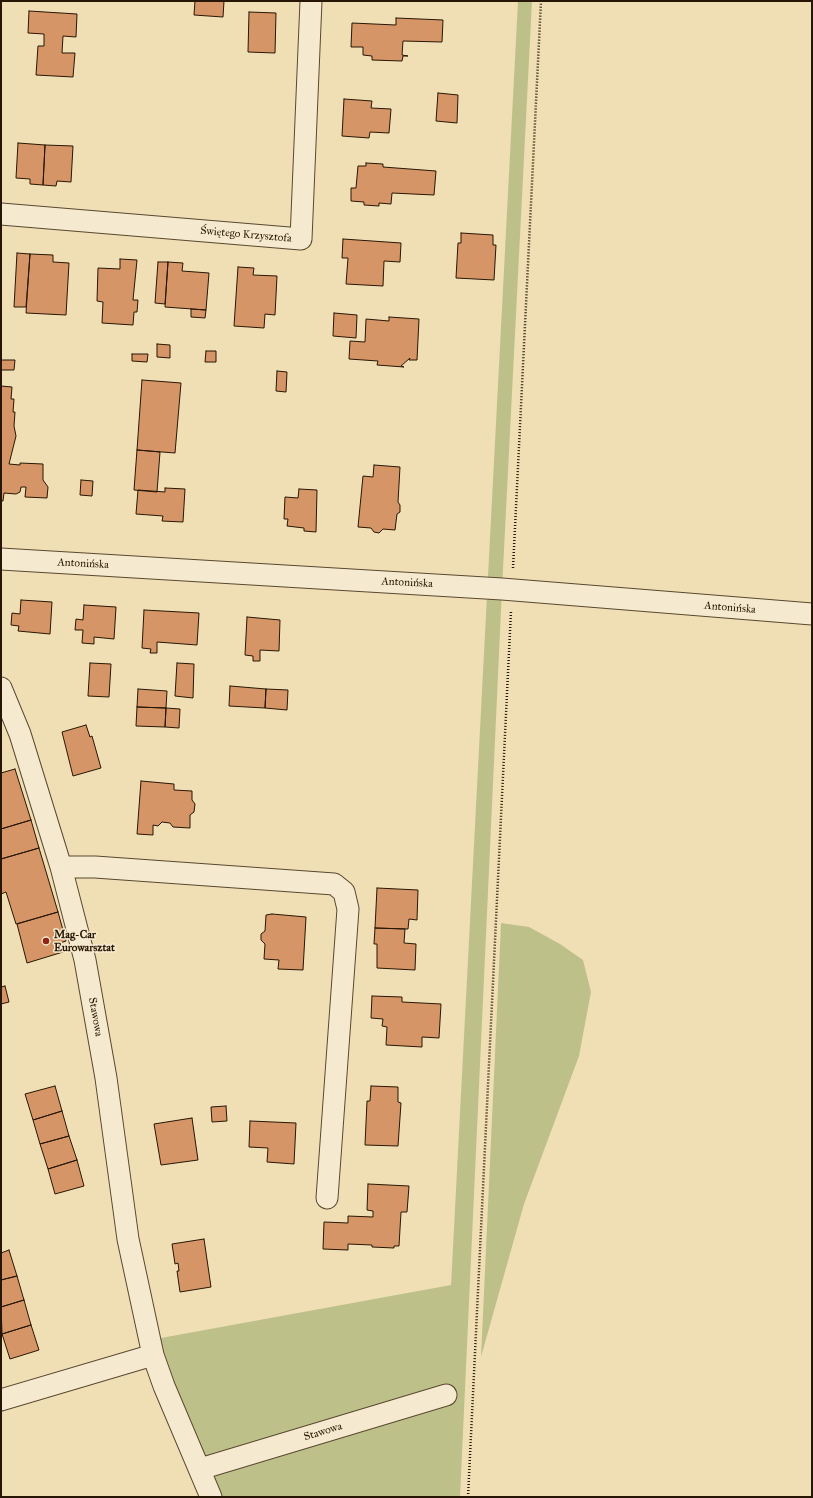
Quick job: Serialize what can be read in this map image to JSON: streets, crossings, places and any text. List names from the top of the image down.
{
  "streets": {
    "street": ["Świętego Krzysztofa", "Antonińska", "Stawowa"]
  },
  "places": ["Mag-Car Eurowarsztat"]
}
